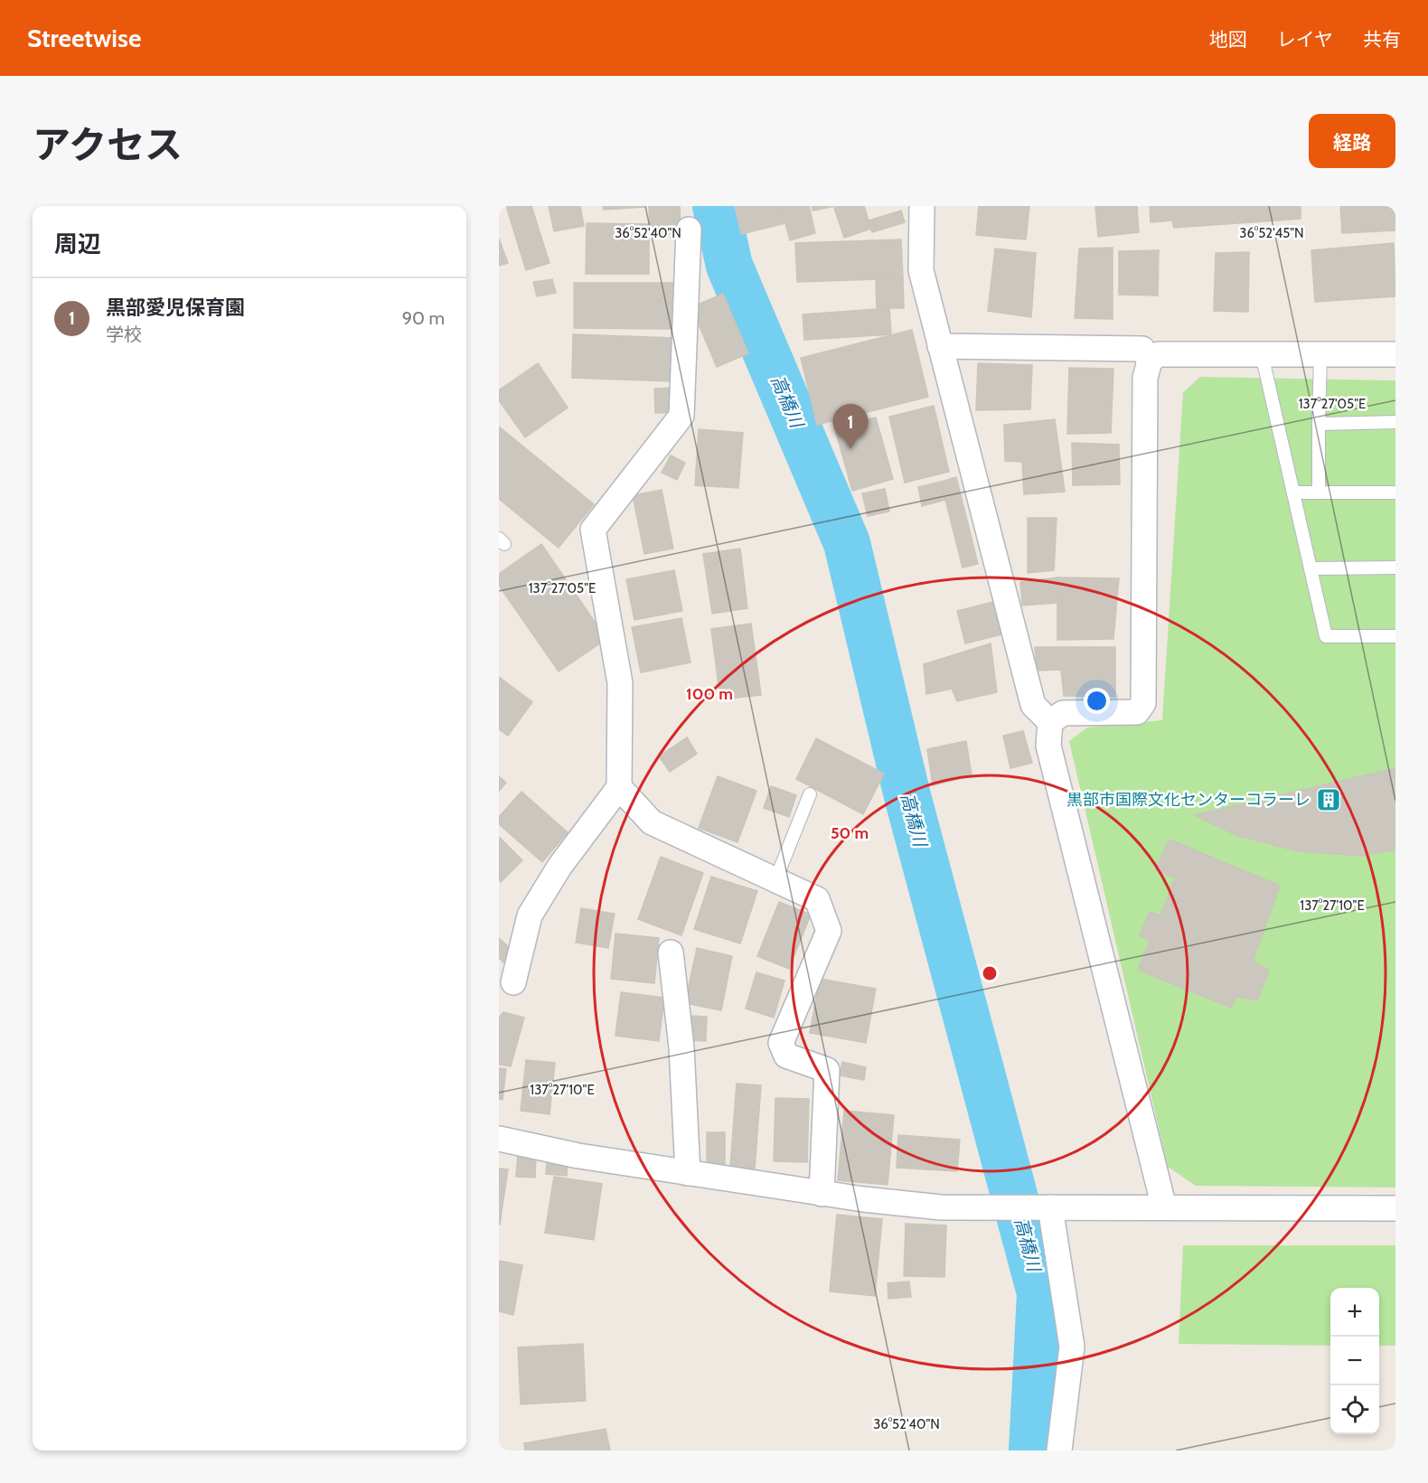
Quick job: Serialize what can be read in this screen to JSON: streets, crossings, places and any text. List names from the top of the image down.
{
  "water": ["高橋川"],
  "places": {
    "building": ["黒部市国際文化センターコラーレ"]
  },
  "page": {
    "header": "Streetwise",
    "nav": ["地図", "レイヤ", "共有"],
    "title": "アクセス",
    "buttons": "経路",
    "heading": "周辺",
    "list": [
      {
        "mark": "1",
        "name": "黒部愛児保育園",
        "note": "学校",
        "value": "90 m"
      }
    ],
    "pins": "1",
    "map_buttons": ["+", "−"]
  },
  "coordinates": [
    "36°52'40\"N",
    "36°52'45\"N",
    "137°27'05\"E",
    "137°27'10\"E"
  ],
  "rings": ["100 m", "50 m"]
}
